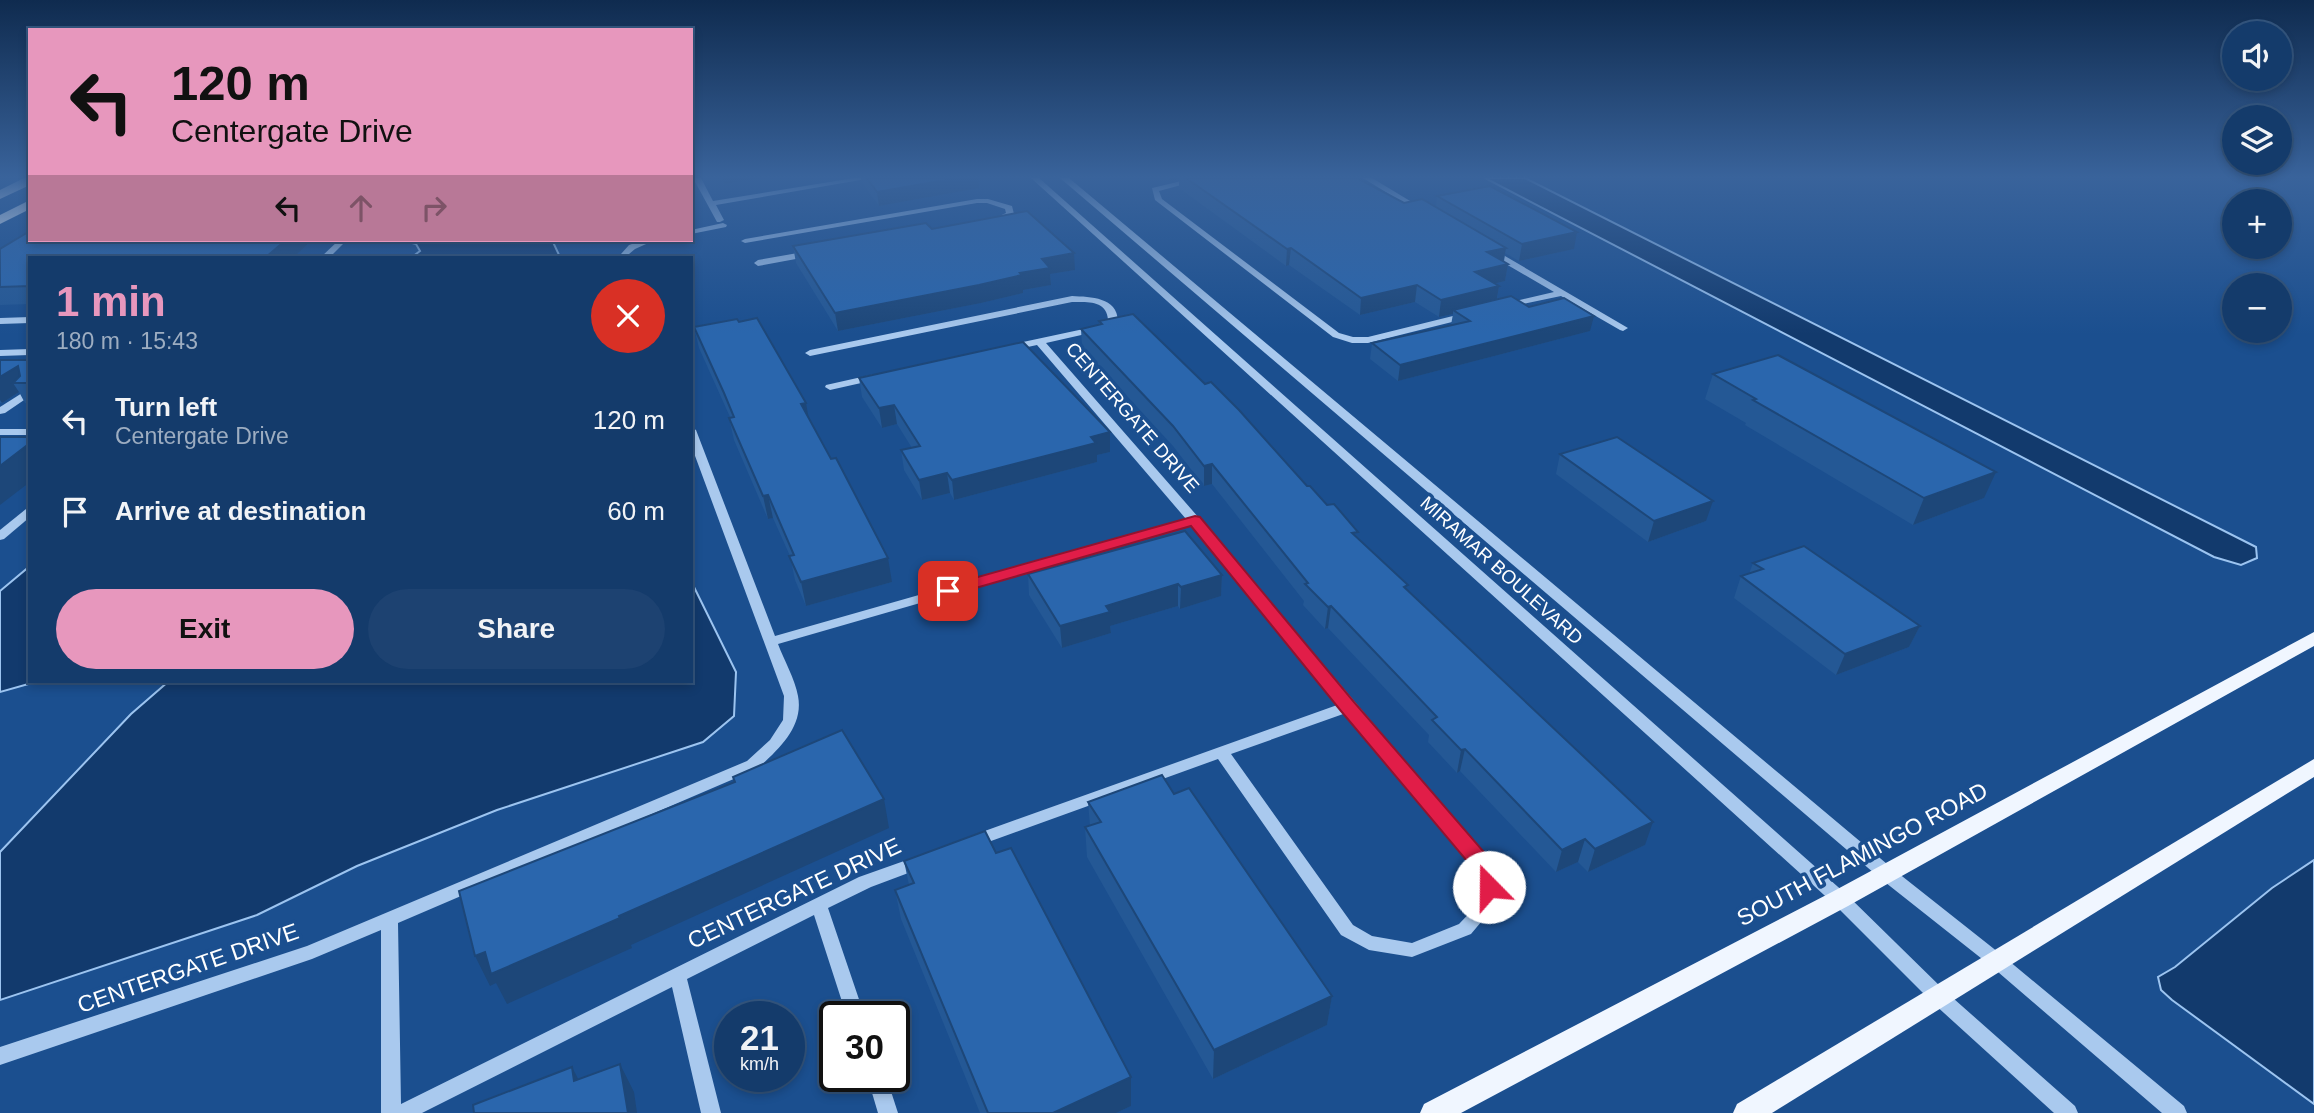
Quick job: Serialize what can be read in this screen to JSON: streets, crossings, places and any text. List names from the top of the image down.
{
  "streets": {
    "main road": ["SOUTH FLAMINGO ROAD"],
    "street": ["CENTERGATE DRIVE", "MIRAMAR BOULEVARD"]
  },
  "crossings": [
    ["MIRAMAR BOULEVARD", "SOUTH FLAMINGO ROAD"]
  ],
  "page": {
    "map_buttons": ["+", "−"],
    "turn": ["120 m", "Centergate Drive"],
    "heading": ["1 min", "180 m · 15:43"],
    "list": [
      {
        "name": "Turn left",
        "note": "Centergate Drive",
        "value": "120 m"
      },
      {
        "name": "Arrive at destination",
        "value": "60 m"
      }
    ],
    "buttons": ["Exit", "Share"],
    "speed": "21 km/h",
    "limit": "30"
  }
}
